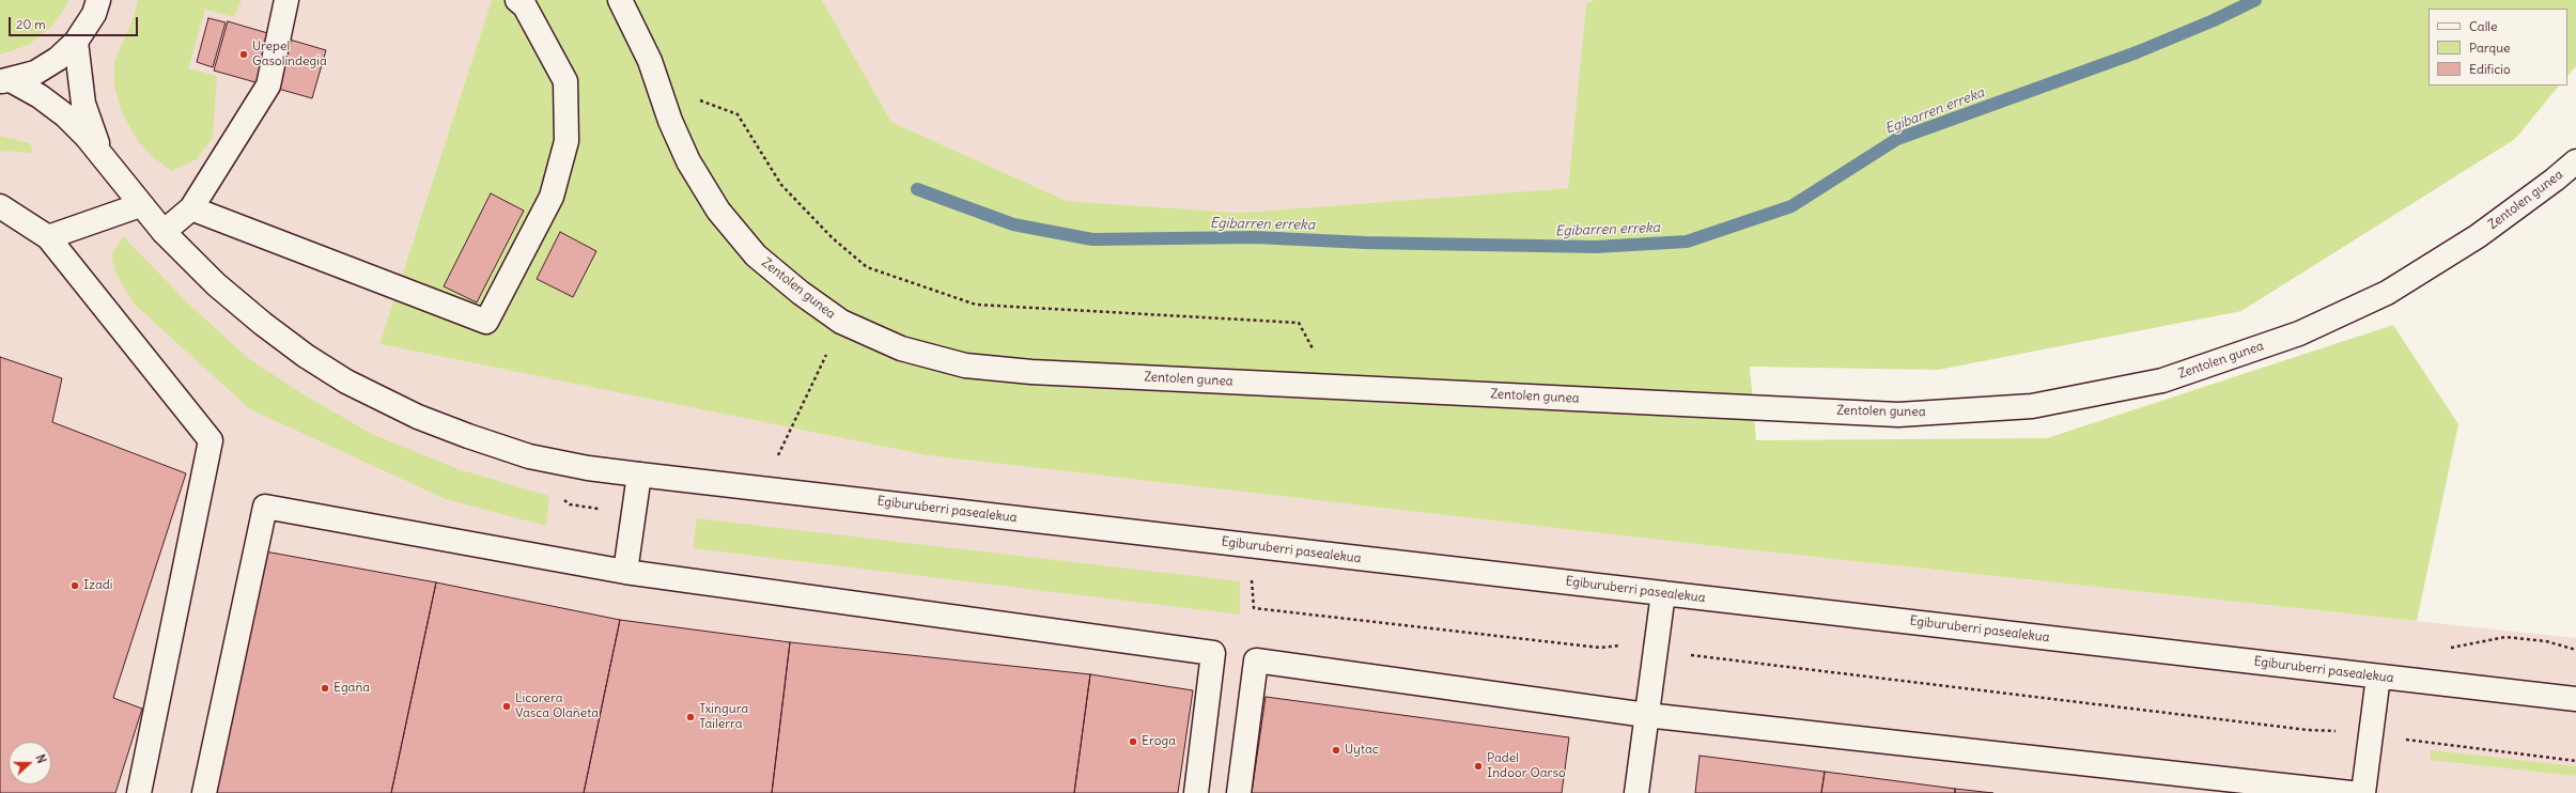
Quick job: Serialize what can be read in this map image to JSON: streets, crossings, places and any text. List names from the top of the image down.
{
  "streets": {
    "street": ["Zentolen gunea", "Egiburuberri pasealekua"]
  },
  "water": ["Egibarren erreka"],
  "places": [
    "Urepel Gasolindegia",
    "Izadi",
    "Egaña",
    "Licorera Vasca Olañeta",
    "Txingura Tailerra",
    "Eroga",
    "Uytac",
    "Padel Indoor Oarso"
  ],
  "legend": ["Calle", "Parque", "Edificio"],
  "scale_bar": "20 m",
  "north": "right"
}
